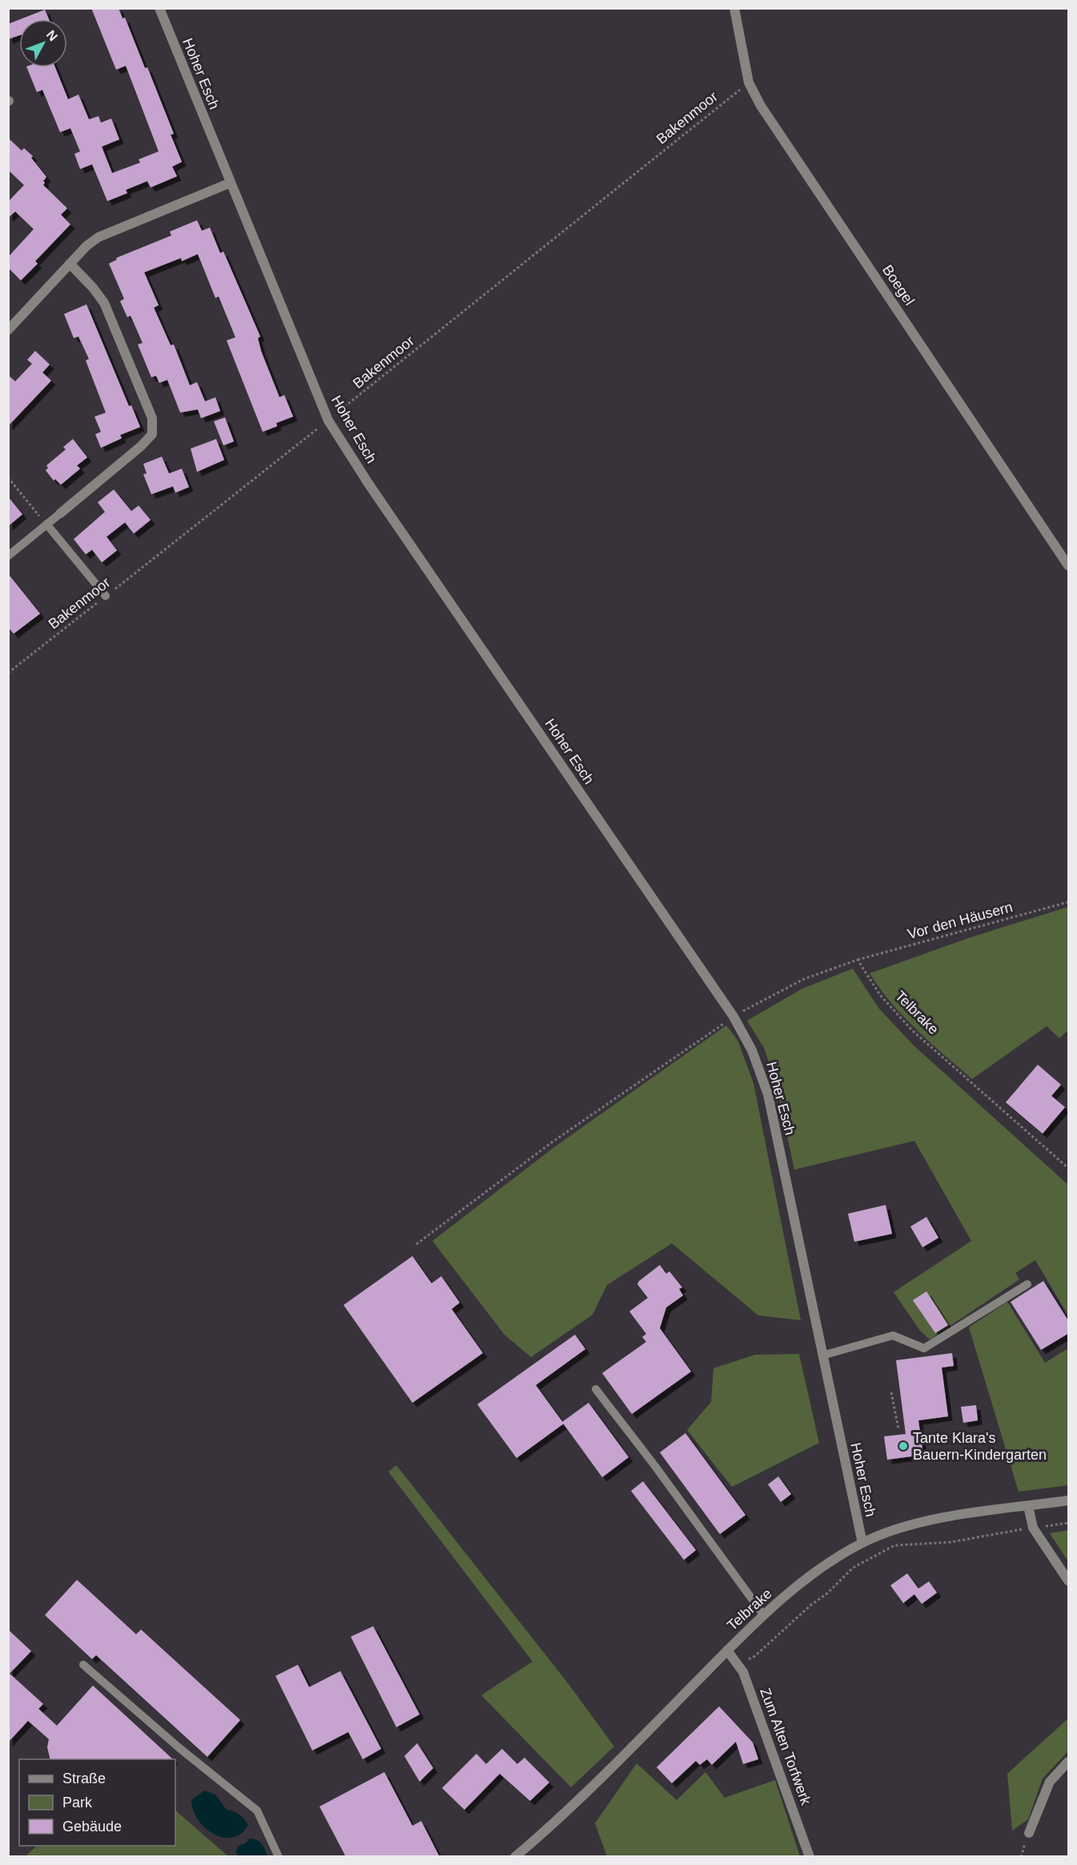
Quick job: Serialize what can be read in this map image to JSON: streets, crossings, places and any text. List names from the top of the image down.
{
  "streets": {
    "street": [
      "Hoher Esch",
      "Boegel",
      "Telbrake",
      "Zum Alten Torfwerk"
    ],
    "path": ["Bakenmoor", "Vor den Häusern"]
  },
  "crossings": [
    ["Hoher Esch", "Bakenmoor"],
    ["Hoher Esch", "Telbrake"],
    ["Bakenmoor", "Boegel"],
    ["Vor den Häusern", "Telbrake"],
    ["Telbrake", "Zum Alten Torfwerk"]
  ],
  "places": ["Tante Klara's Bauern-Kindergarten"],
  "legend": ["Straße", "Park", "Gebäude"],
  "north": "top right"
}
